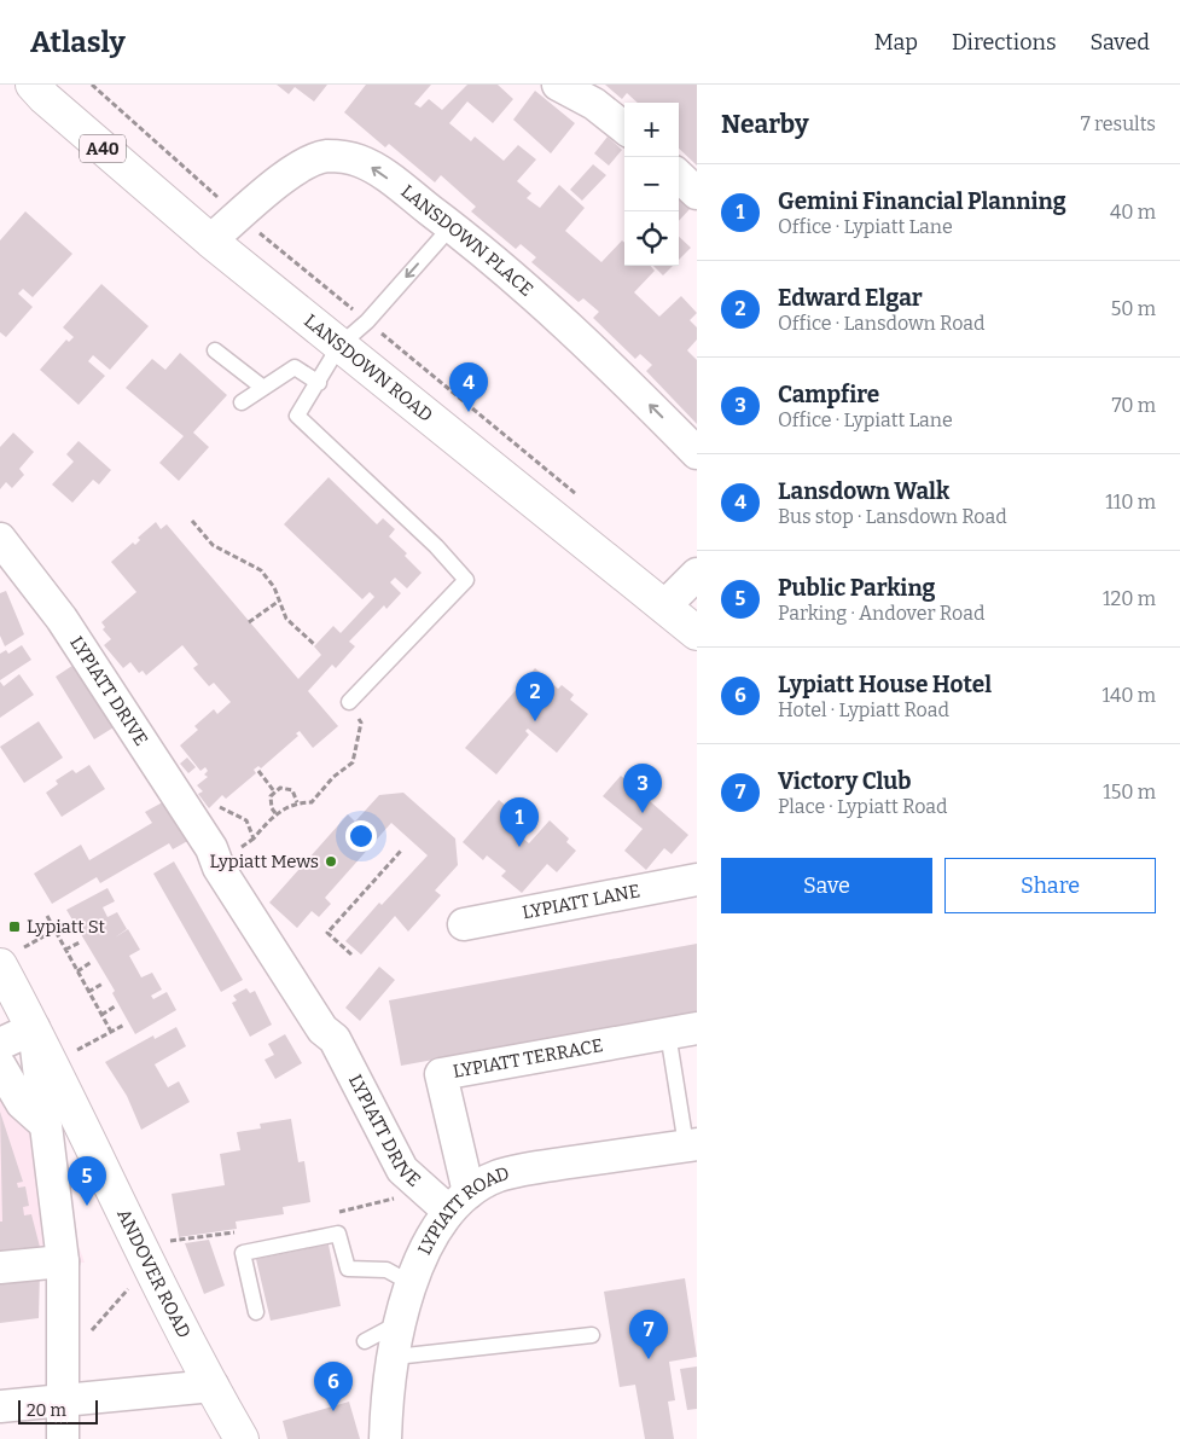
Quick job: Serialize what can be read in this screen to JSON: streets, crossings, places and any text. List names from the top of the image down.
{
  "streets": {
    "highway": ["A40", "LANSDOWN ROAD", "ANDOVER ROAD"],
    "street": [
      "LANSDOWN PLACE",
      "LYPIATT DRIVE",
      "LYPIATT LANE",
      "LYPIATT TERRACE",
      "LYPIATT ROAD"
    ]
  },
  "crossings": [
    ["LANSDOWN PLACE", "LANSDOWN ROAD"],
    ["LYPIATT DRIVE", "LYPIATT TERRACE"],
    ["LYPIATT DRIVE", "LYPIATT ROAD"],
    ["LYPIATT TERRACE", "LYPIATT ROAD"]
  ],
  "one_way": ["LANSDOWN PLACE"],
  "places": {
    "other": ["Lypiatt Mews"],
    "transit": ["Lypiatt St"]
  },
  "scale_bar": "20 m",
  "page": {
    "header": "Atlasly",
    "nav": ["Map", "Directions", "Saved"],
    "heading": ["Nearby", "7 results"],
    "map_buttons": ["+", "−"],
    "list": [
      {
        "mark": "1",
        "name": "Gemini Financial Planning",
        "note": "Office · Lypiatt Lane",
        "value": "40 m"
      },
      {
        "mark": "2",
        "name": "Edward Elgar",
        "note": "Office · Lansdown Road",
        "value": "50 m"
      },
      {
        "mark": "3",
        "name": "Campfire",
        "note": "Office · Lypiatt Lane",
        "value": "70 m"
      },
      {
        "mark": "4",
        "name": "Lansdown Walk",
        "note": "Bus stop · Lansdown Road",
        "value": "110 m"
      },
      {
        "mark": "5",
        "name": "Public Parking",
        "note": "Parking · Andover Road",
        "value": "120 m"
      },
      {
        "mark": "6",
        "name": "Lypiatt House Hotel",
        "note": "Hotel · Lypiatt Road",
        "value": "140 m"
      },
      {
        "mark": "7",
        "name": "Victory Club",
        "note": "Place · Lypiatt Road",
        "value": "150 m"
      }
    ],
    "pins": [
      "4",
      "2",
      "3",
      "1",
      "5",
      "7",
      "6"
    ],
    "buttons": ["Save", "Share"],
    "scale": "20 m"
  }
}
